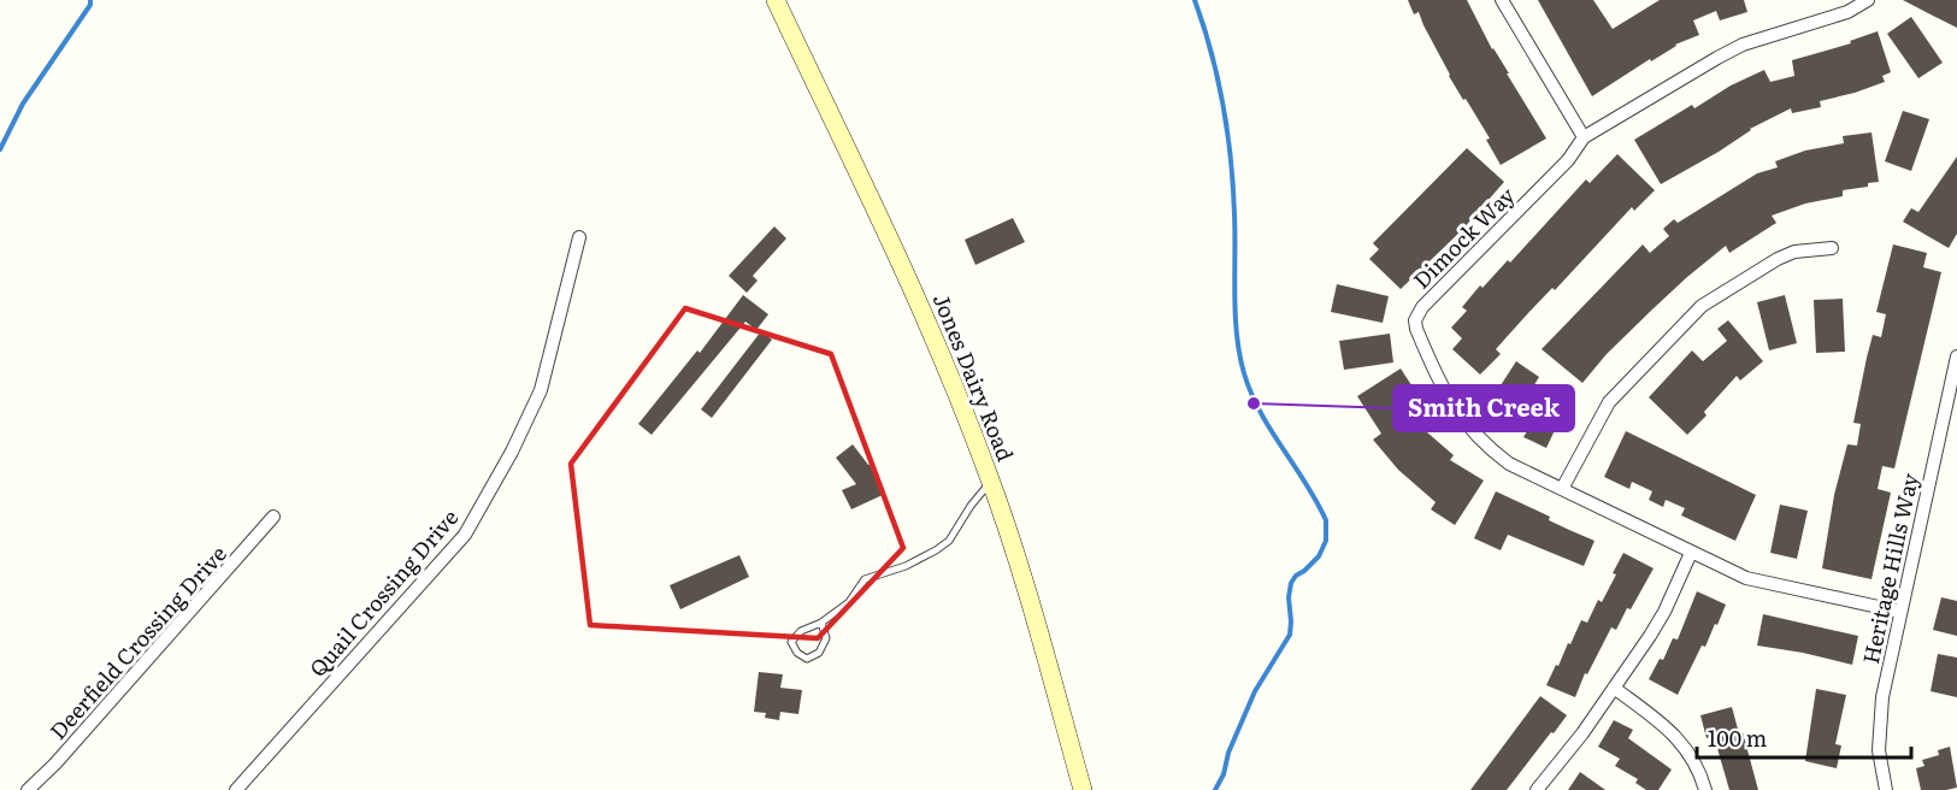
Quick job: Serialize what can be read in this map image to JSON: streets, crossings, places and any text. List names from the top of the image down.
{
  "streets": {
    "street": [
      "Dimock Way",
      "Jones Dairy Road",
      "Heritage Hills Way",
      "Quail Crossing Drive",
      "Deerfield Crossing Drive"
    ]
  },
  "crossings": [
    ["Dimock Way", "Heritage Hills Way"]
  ],
  "places": ["Smith Creek"],
  "scale_bar": "100 m"
}
